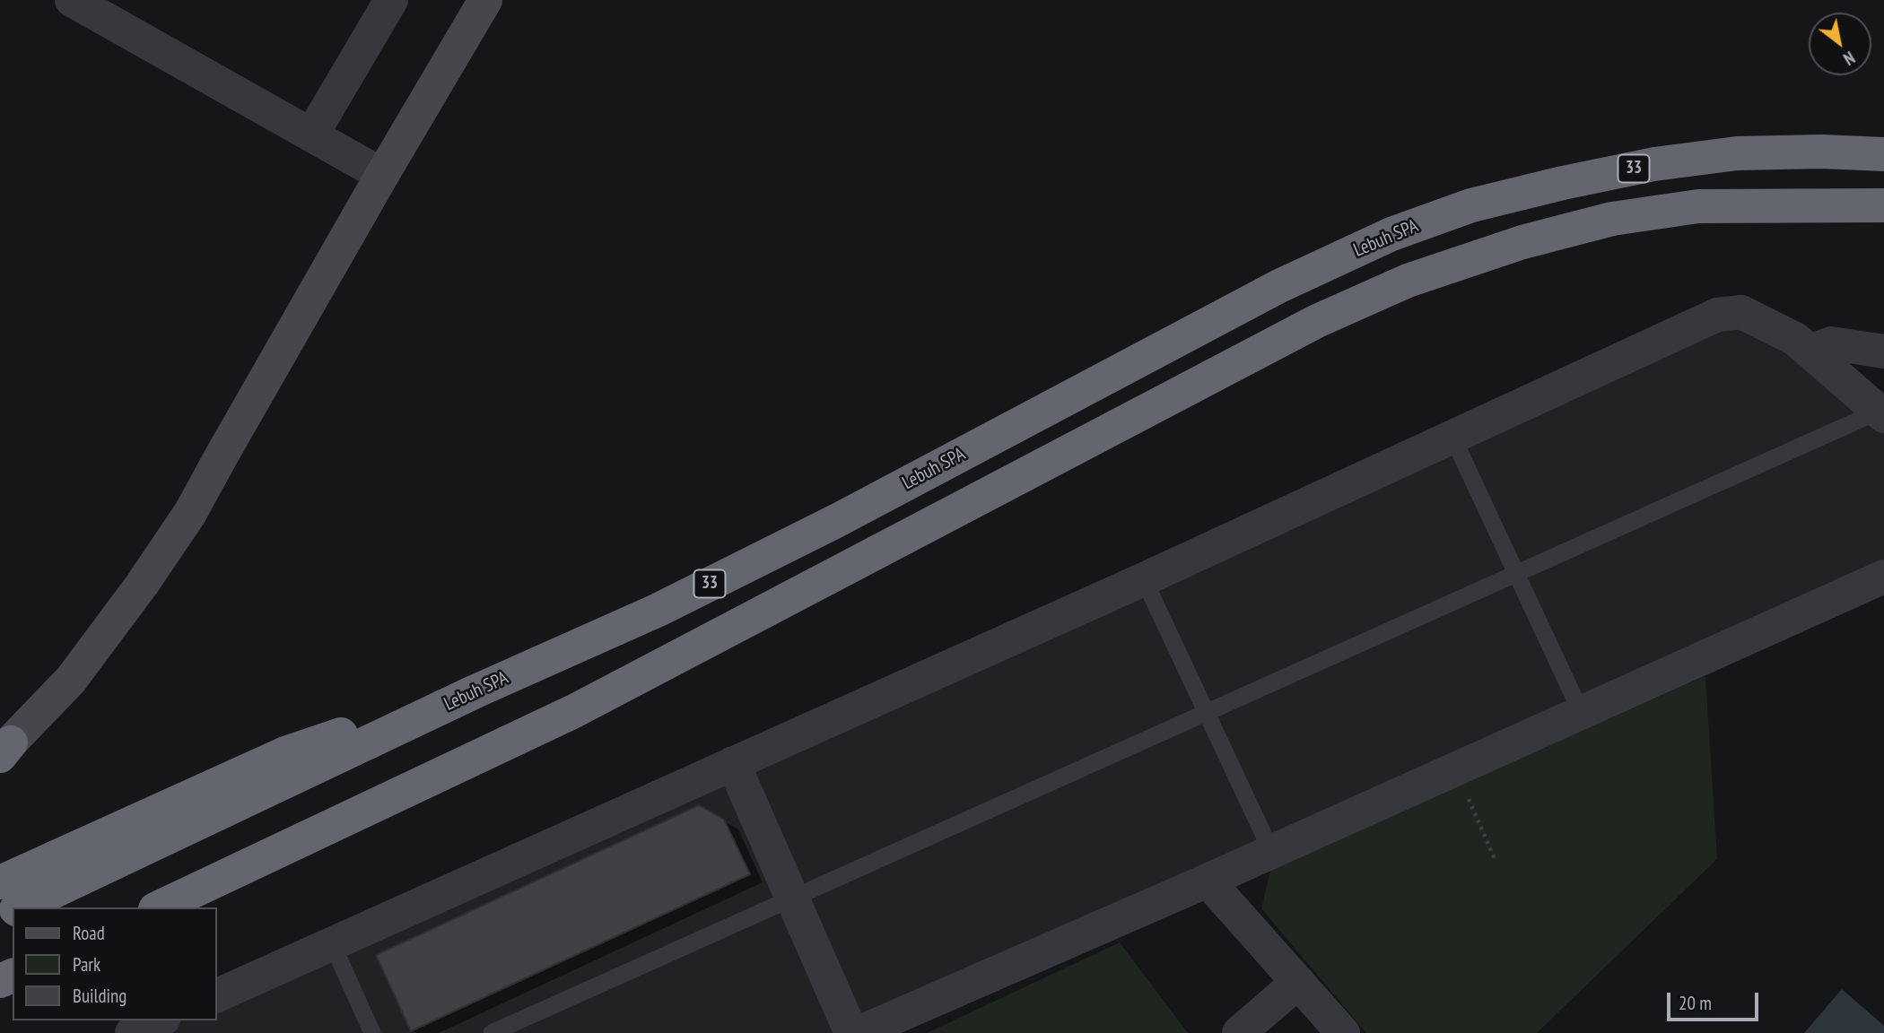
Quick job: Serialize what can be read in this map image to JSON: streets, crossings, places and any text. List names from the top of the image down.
{
  "streets": {
    "highway": ["33", "Lebuh SPA"]
  },
  "legend": ["Road", "Park", "Building"],
  "scale_bar": "20 m",
  "north": "bottom right"
}
